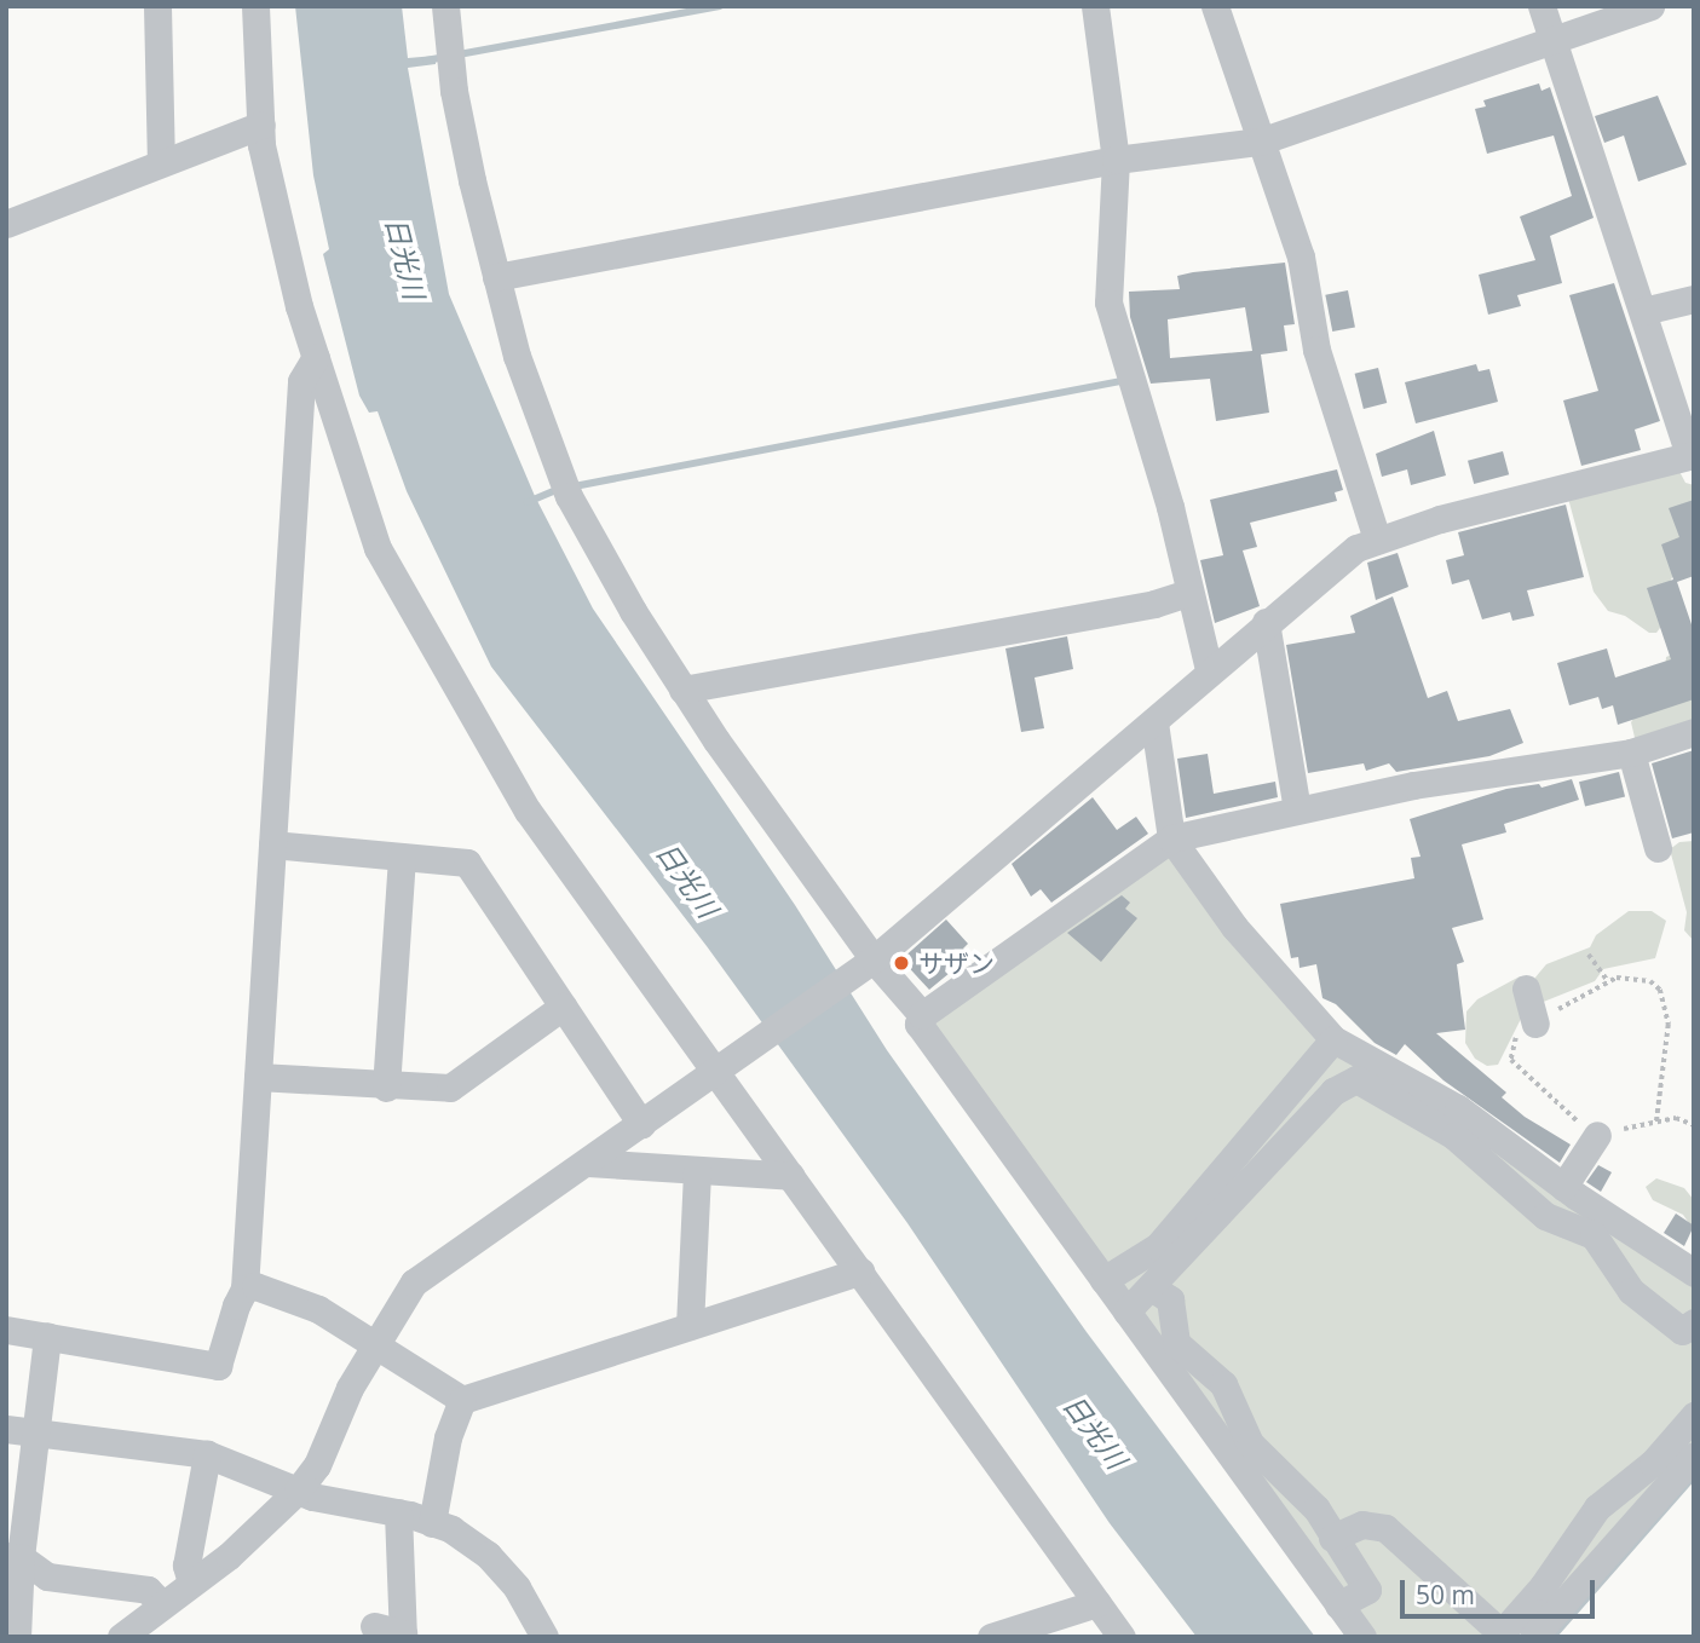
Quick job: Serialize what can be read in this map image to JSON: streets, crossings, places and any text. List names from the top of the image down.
{
  "water": ["日光川"],
  "places": ["サザン"],
  "scale_bar": "50 m"
}
